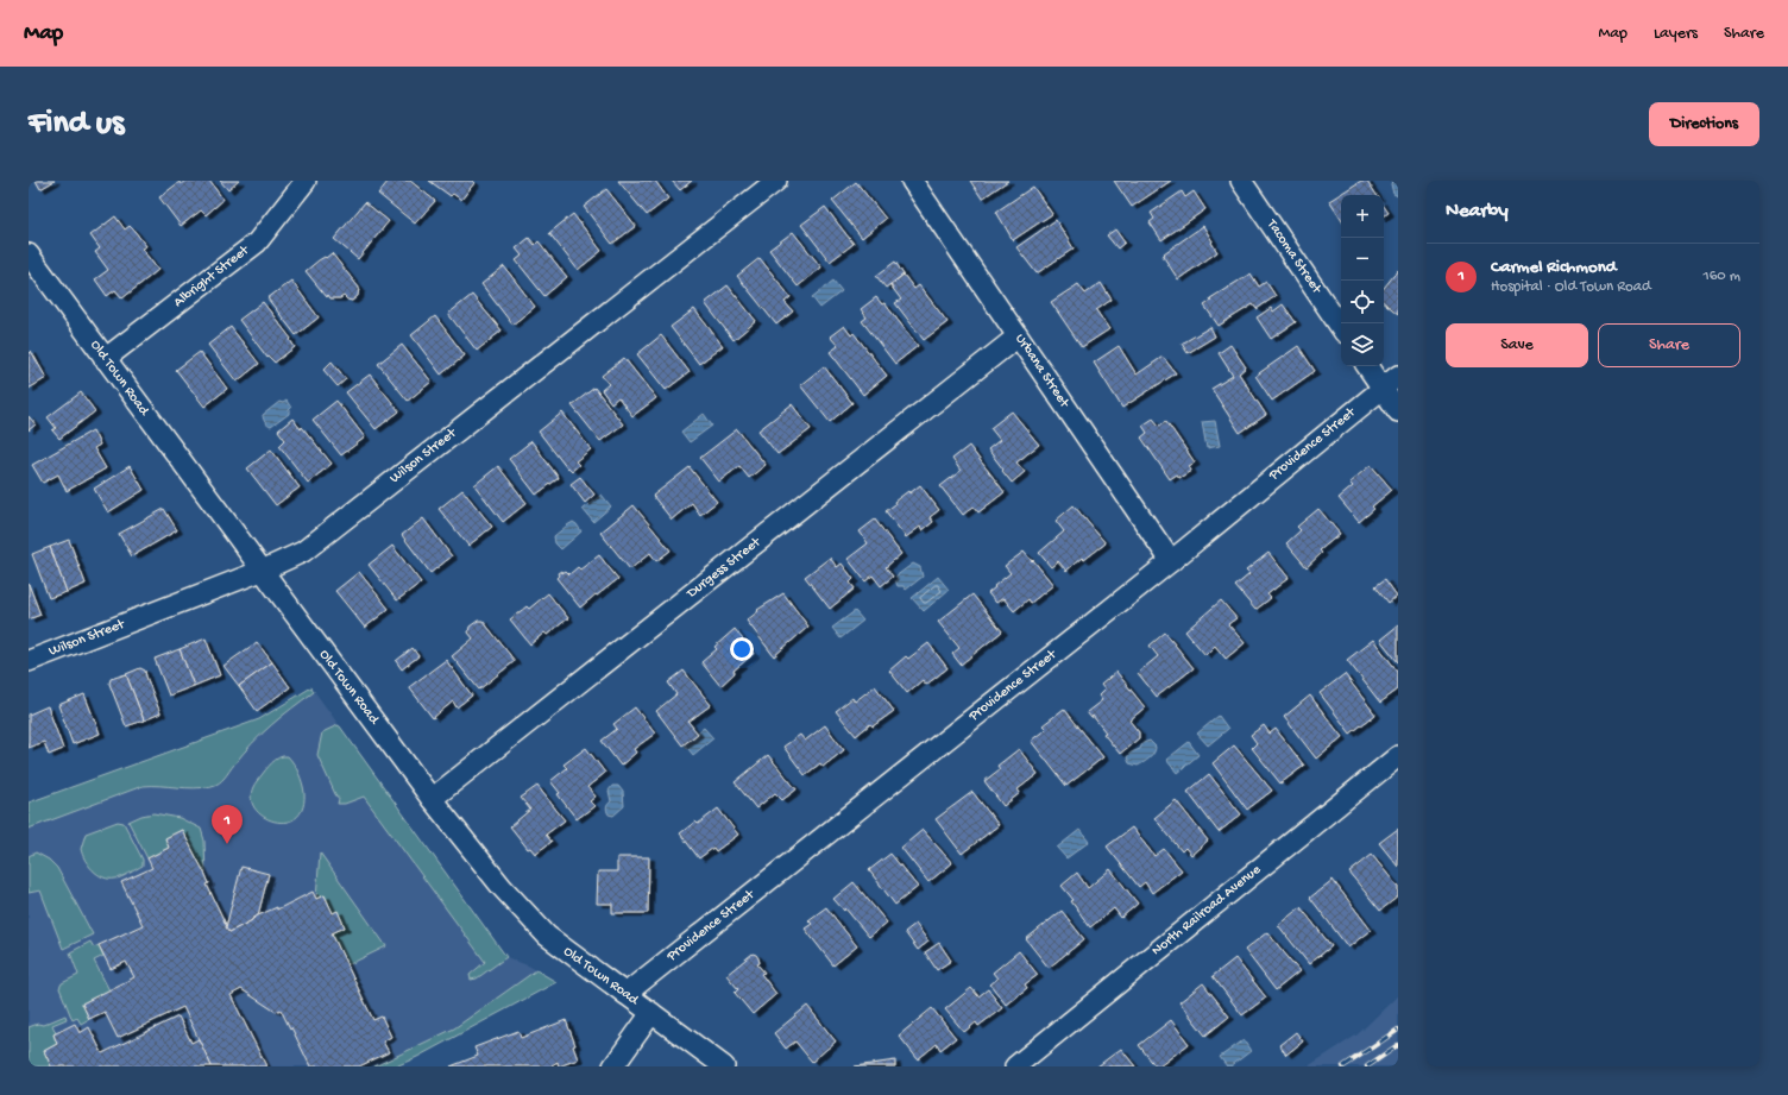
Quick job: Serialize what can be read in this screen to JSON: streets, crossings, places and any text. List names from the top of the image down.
{
  "streets": {
    "street": [
      "Tacoma Street",
      "Albright Street",
      "Urbana Street",
      "Old Town Road",
      "Providence Street",
      "Wilson Street",
      "Durgess Street",
      "North Railroad Avenue"
    ]
  },
  "crossings": [
    ["Albright Street", "Old Town Road"],
    ["Urbana Street", "Providence Street"],
    ["Urbana Street", "Durgess Street"],
    ["Old Town Road", "Providence Street"],
    ["Old Town Road", "Wilson Street"],
    ["Old Town Road", "Durgess Street"]
  ],
  "page": {
    "header": "Map",
    "nav": ["Map", "Layers", "Share"],
    "buttons": [
      "Directions",
      ["Save", "Share"]
    ],
    "title": "Find us",
    "heading": "Nearby",
    "map_buttons": ["+", "−"],
    "list": [
      {
        "mark": "1",
        "name": "Carmel Richmond",
        "note": "Hospital · Old Town Road",
        "value": "160 m"
      }
    ],
    "pins": "1"
  }
}
